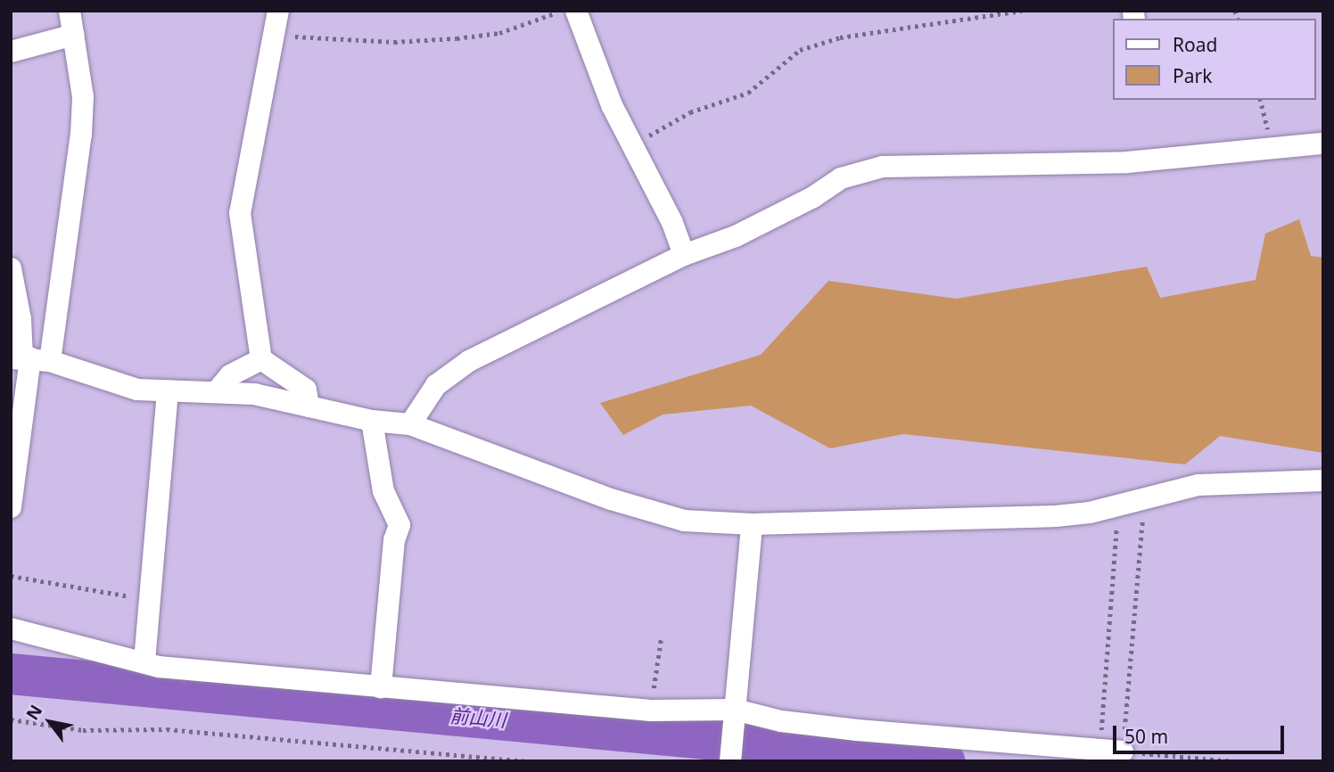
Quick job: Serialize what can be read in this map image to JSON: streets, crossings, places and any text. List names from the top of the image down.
{
  "water": ["前山川"],
  "legend": ["Road", "Park"],
  "scale_bar": "50 m",
  "north": "top left"
}
